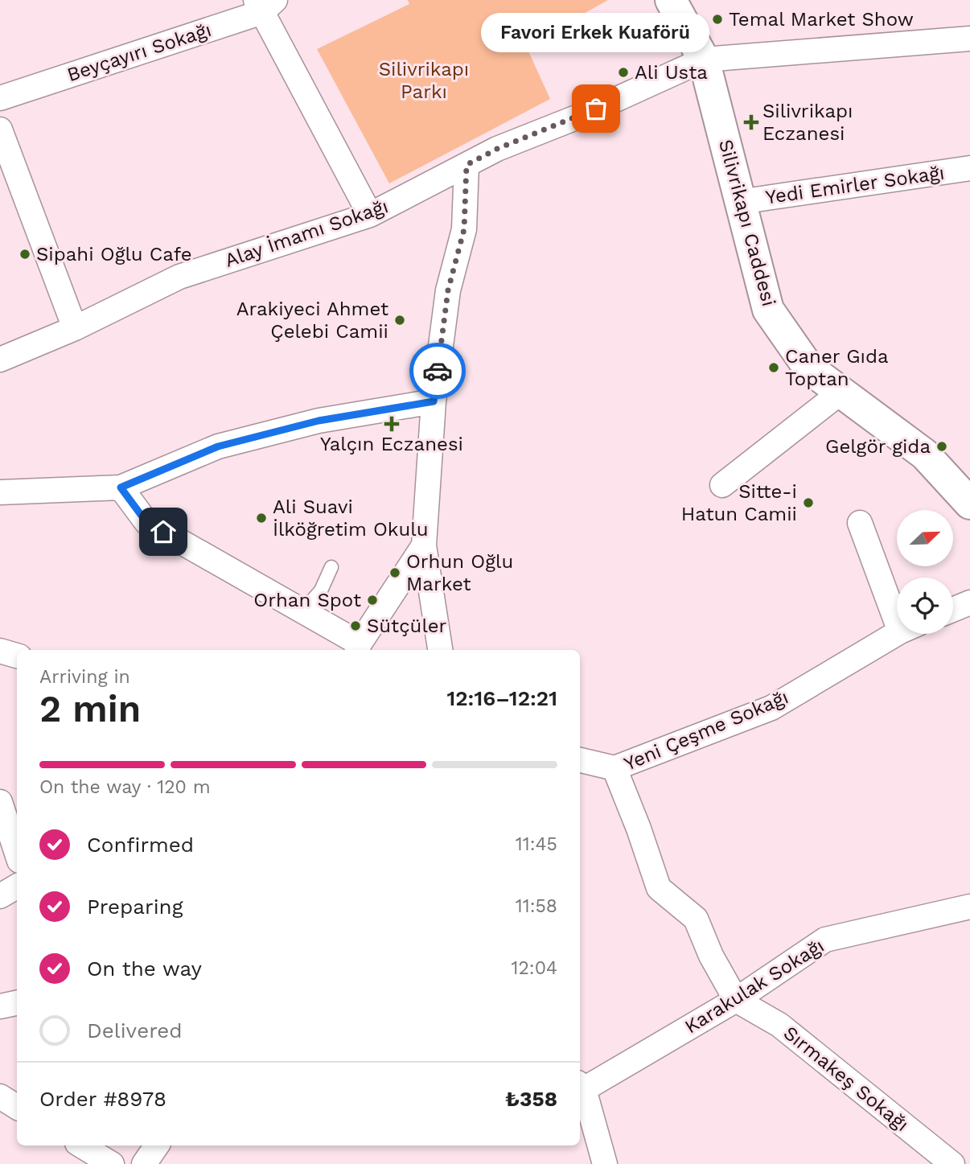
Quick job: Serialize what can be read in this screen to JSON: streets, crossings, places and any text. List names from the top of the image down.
{
  "streets": {
    "main road": ["Silivrikapı Caddesi"],
    "street": [
      "Beyçayırı Sokağı",
      "Yedi Emirler Sokağı",
      "Alay İmamı Sokağı",
      "Yeni Çeşme Sokağı",
      "Karakulak Sokağı",
      "Sırmakeş Sokağı"
    ]
  },
  "crossings": [
    ["Yedi Emirler Sokağı", "Silivrikapı Caddesi"],
    ["Silivrikapı Caddesi", "Alay İmamı Sokağı"],
    ["Karakulak Sokağı", "Sırmakeş Sokağı"]
  ],
  "parks": ["Silivrikapı Parkı"],
  "places": {
    "other": [
      "Temal Market Show",
      "Ali Usta",
      "Favori Erkek Kuaförü",
      "Sipahi Oğlu Cafe",
      "Arakiyeci Ahmet Çelebi Camii",
      "Caner Gıda Toptan",
      "Gelgör gida",
      "Sitte-i Hatun Camii",
      "Ali Suavi İlköğretim Okulu",
      "Orhun Oğlu Market",
      "Orhan Spot",
      "Sütçüler"
    ],
    "health": ["Silivrikapı Eczanesi", "Yalçın Eczanesi"]
  },
  "north": "top right",
  "page": {
    "bubble": "Favori Erkek Kuaförü",
    "heading": ["2 min", "Arriving in", "12:16–12:21"],
    "panel": ["Order #8978", "₺358"],
    "bar": "On the way · 120 m",
    "list": [
      ["Confirmed", "11:45"],
      ["Preparing", "11:58"],
      ["On the way", "12:04"],
      "Delivered"
    ]
  }
}
